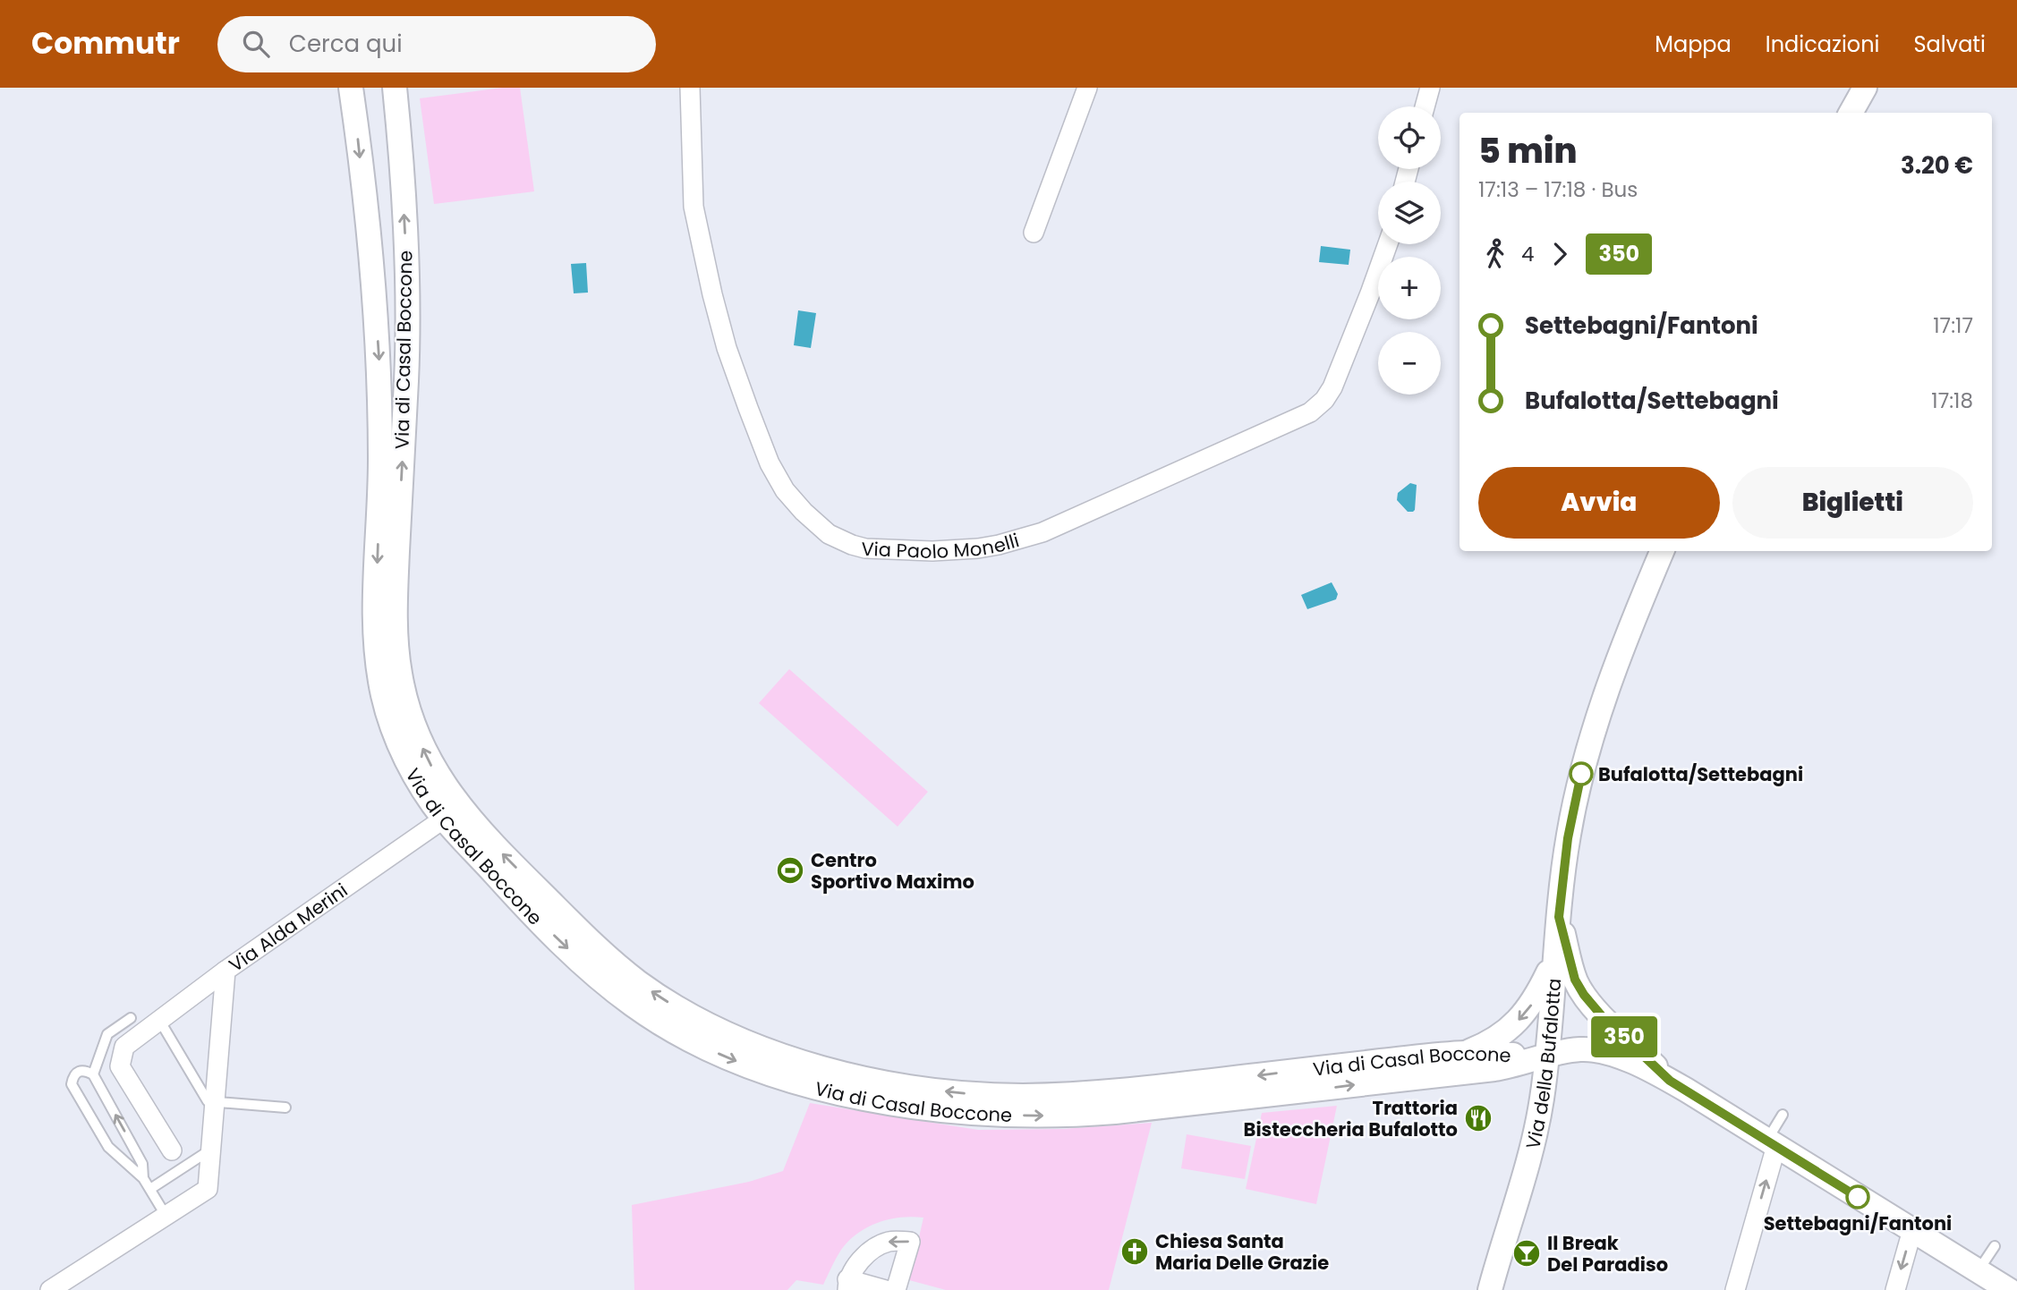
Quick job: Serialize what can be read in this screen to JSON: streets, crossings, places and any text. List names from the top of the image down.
{
  "streets": {
    "street": [
      "Via di Casal Boccone",
      "Via Paolo Monelli",
      "Via Alda Merini",
      "Via della Bufalotta"
    ]
  },
  "crossings": [
    ["Via di Casal Boccone", "Via Alda Merini"],
    ["Via di Casal Boccone", "Via della Bufalotta"]
  ],
  "places": {
    "other": ["Bufalotta/Settebagni", "Settebagni/Fantoni"],
    "sports": ["Centro Sportivo Maximo"],
    "restaurant": ["Trattoria Bisteccheria Bufalotto"],
    "church": ["Chiesa Santa Maria Delle Grazie"],
    "bar": ["Il Break Del Paradiso"]
  },
  "lines": ["bus line 350"],
  "page": {
    "header": "Commutr",
    "search": "Cerca qui",
    "nav": ["Mappa", "Indicazioni", "Salvati"],
    "on_map": "350",
    "map_buttons": ["+", "−"],
    "heading": ["5 min", "17:13 – 17:18 · Bus", "3.20 €"],
    "legs": ["4", "350"],
    "list": [
      {
        "name": "Settebagni/Fantoni",
        "value": "17:17"
      },
      {
        "name": "Bufalotta/Settebagni",
        "value": "17:18"
      }
    ],
    "buttons": ["Avvia", "Biglietti"]
  }
}
